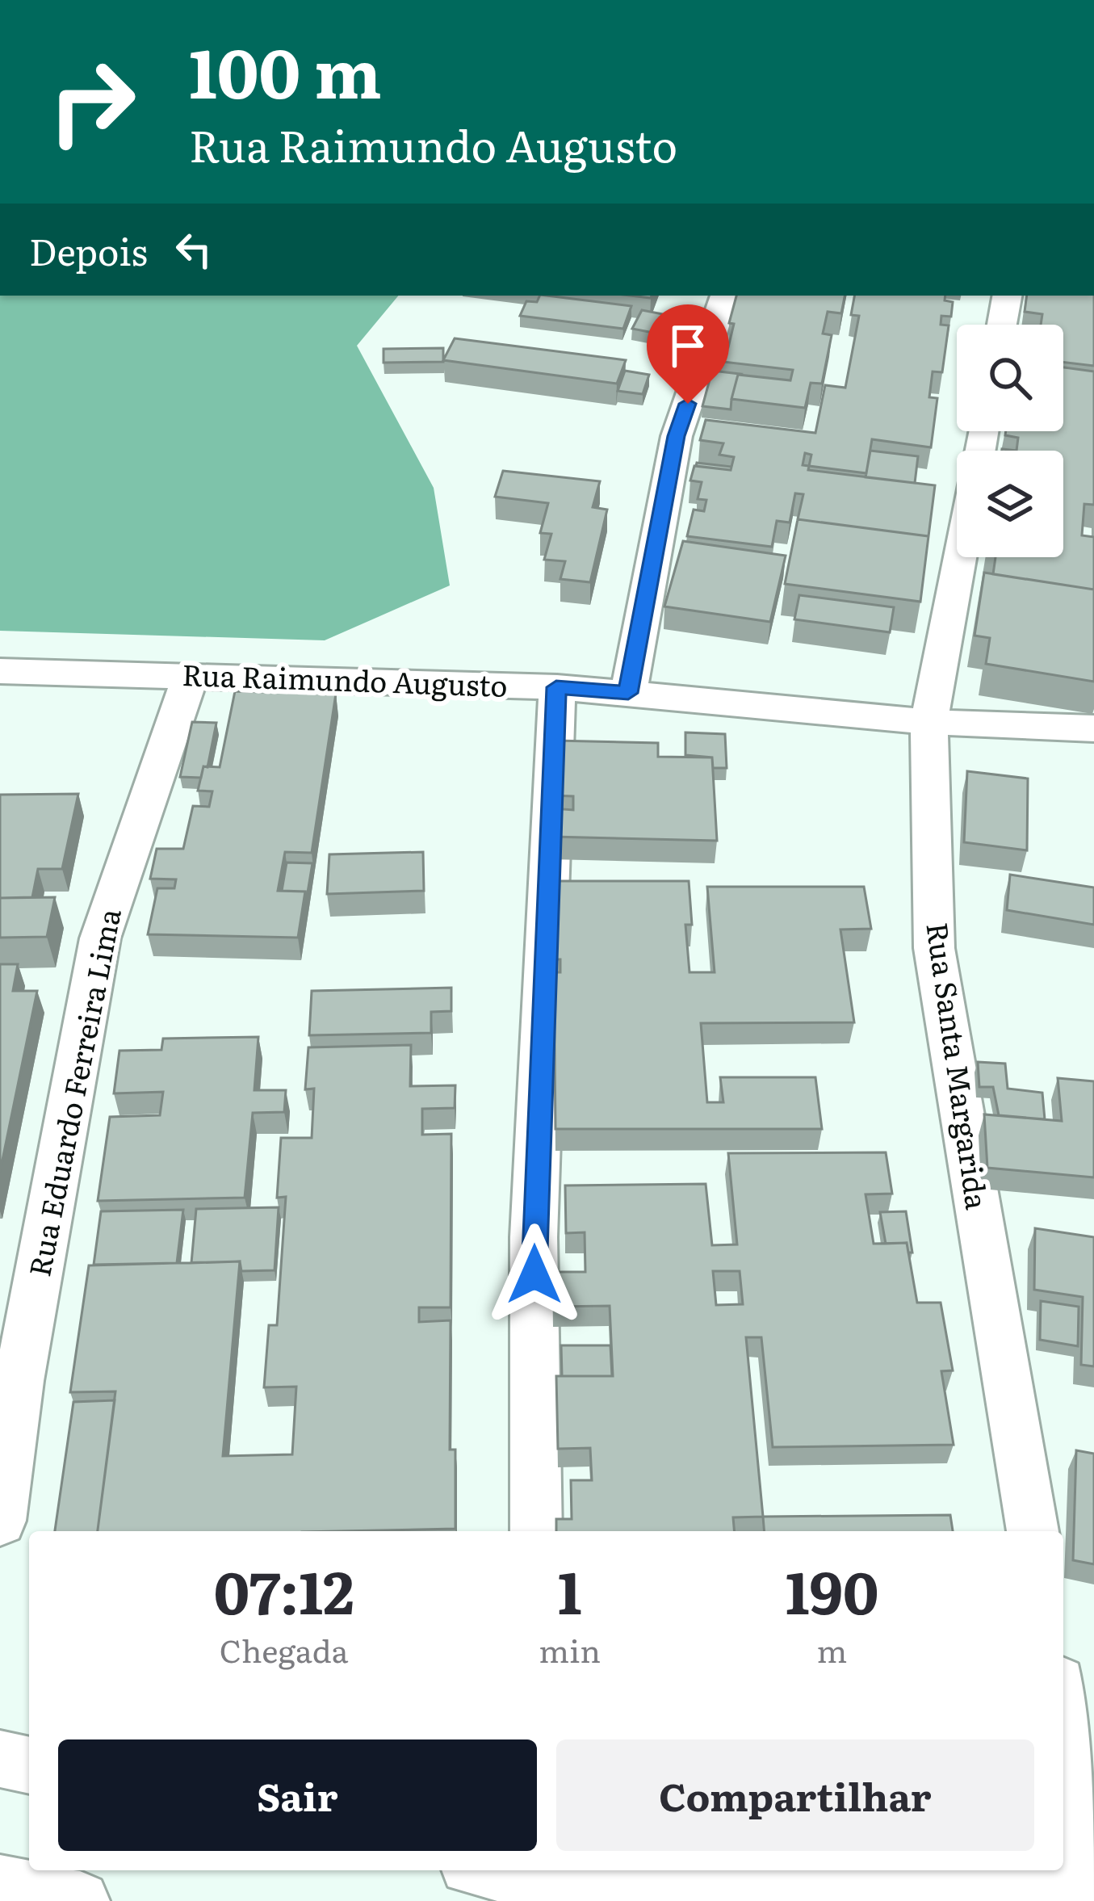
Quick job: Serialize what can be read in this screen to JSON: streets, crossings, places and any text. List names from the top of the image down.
{
  "streets": {
    "street": ["Rua Raimundo Augusto", "Rua Santa Margarida", "Rua Eduardo Ferreira Lima"]
  },
  "crossings": [
    ["Rua Raimundo Augusto", "Rua Santa Margarida"],
    ["Rua Raimundo Augusto", "Rua Eduardo Ferreira Lima"]
  ],
  "page": {
    "turn": ["100 m", "Rua Raimundo Augusto"],
    "then": "Depois",
    "eta": [
      "07:12",
      "Chegada",
      "1",
      "min",
      "190",
      "m"
    ],
    "buttons": ["Sair", "Compartilhar"]
  }
}
